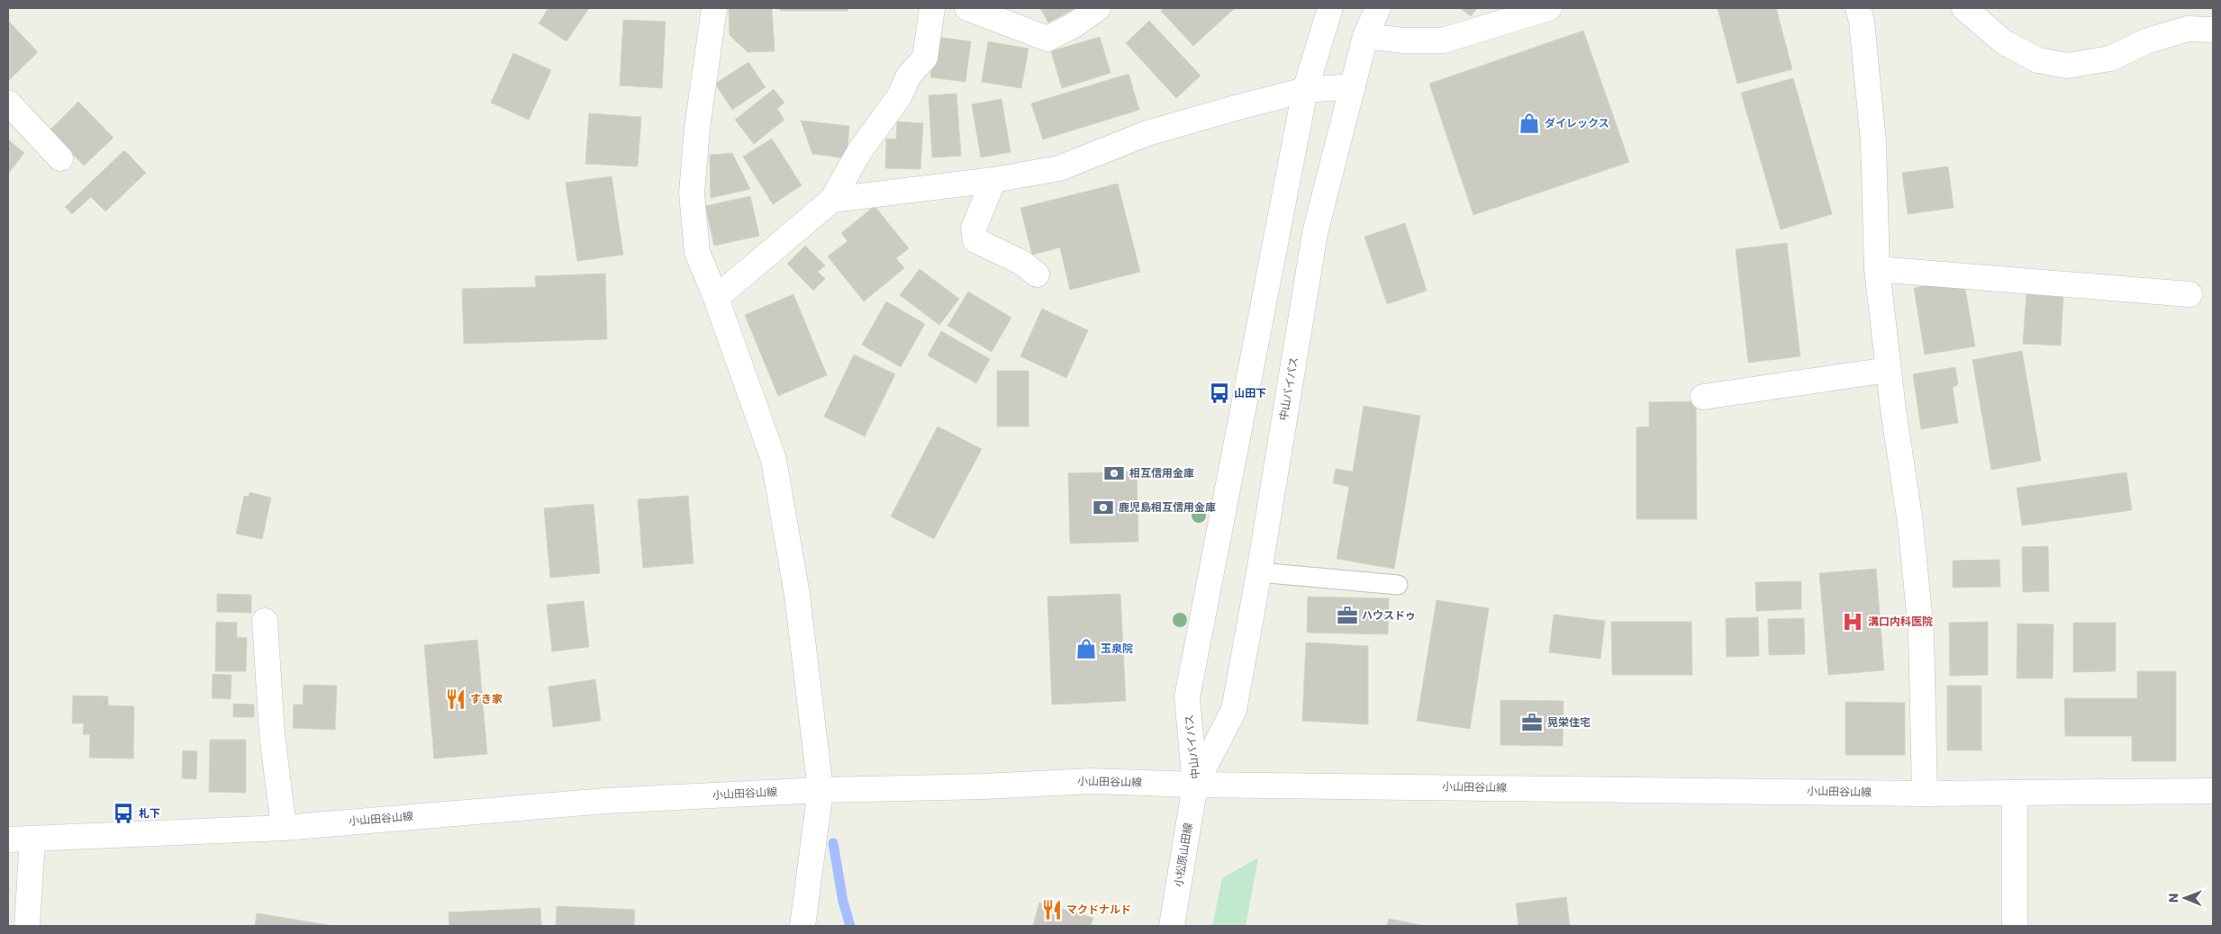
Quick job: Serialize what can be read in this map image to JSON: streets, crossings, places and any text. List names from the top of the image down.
{
  "streets": {
    "street": ["中山バイパス", "小山田谷山線", "小松原山田線"]
  },
  "crossings": [
    ["中山バイパス", "小山田谷山線"],
    ["中山バイパス", "小松原山田線"],
    ["小山田谷山線", "小松原山田線"]
  ],
  "places": {
    "shop": ["ダイレックス", "玉泉院"],
    "bus stop": ["山田下", "札下"],
    "bank": ["相互信用金庫", "鹿児島相互信用金庫"],
    "office": ["ハウスドゥ", "晃栄住宅"],
    "hospital": ["溝口内科医院"],
    "restaurant": ["すき家", "マクドナルド"]
  },
  "north": "left"
}
